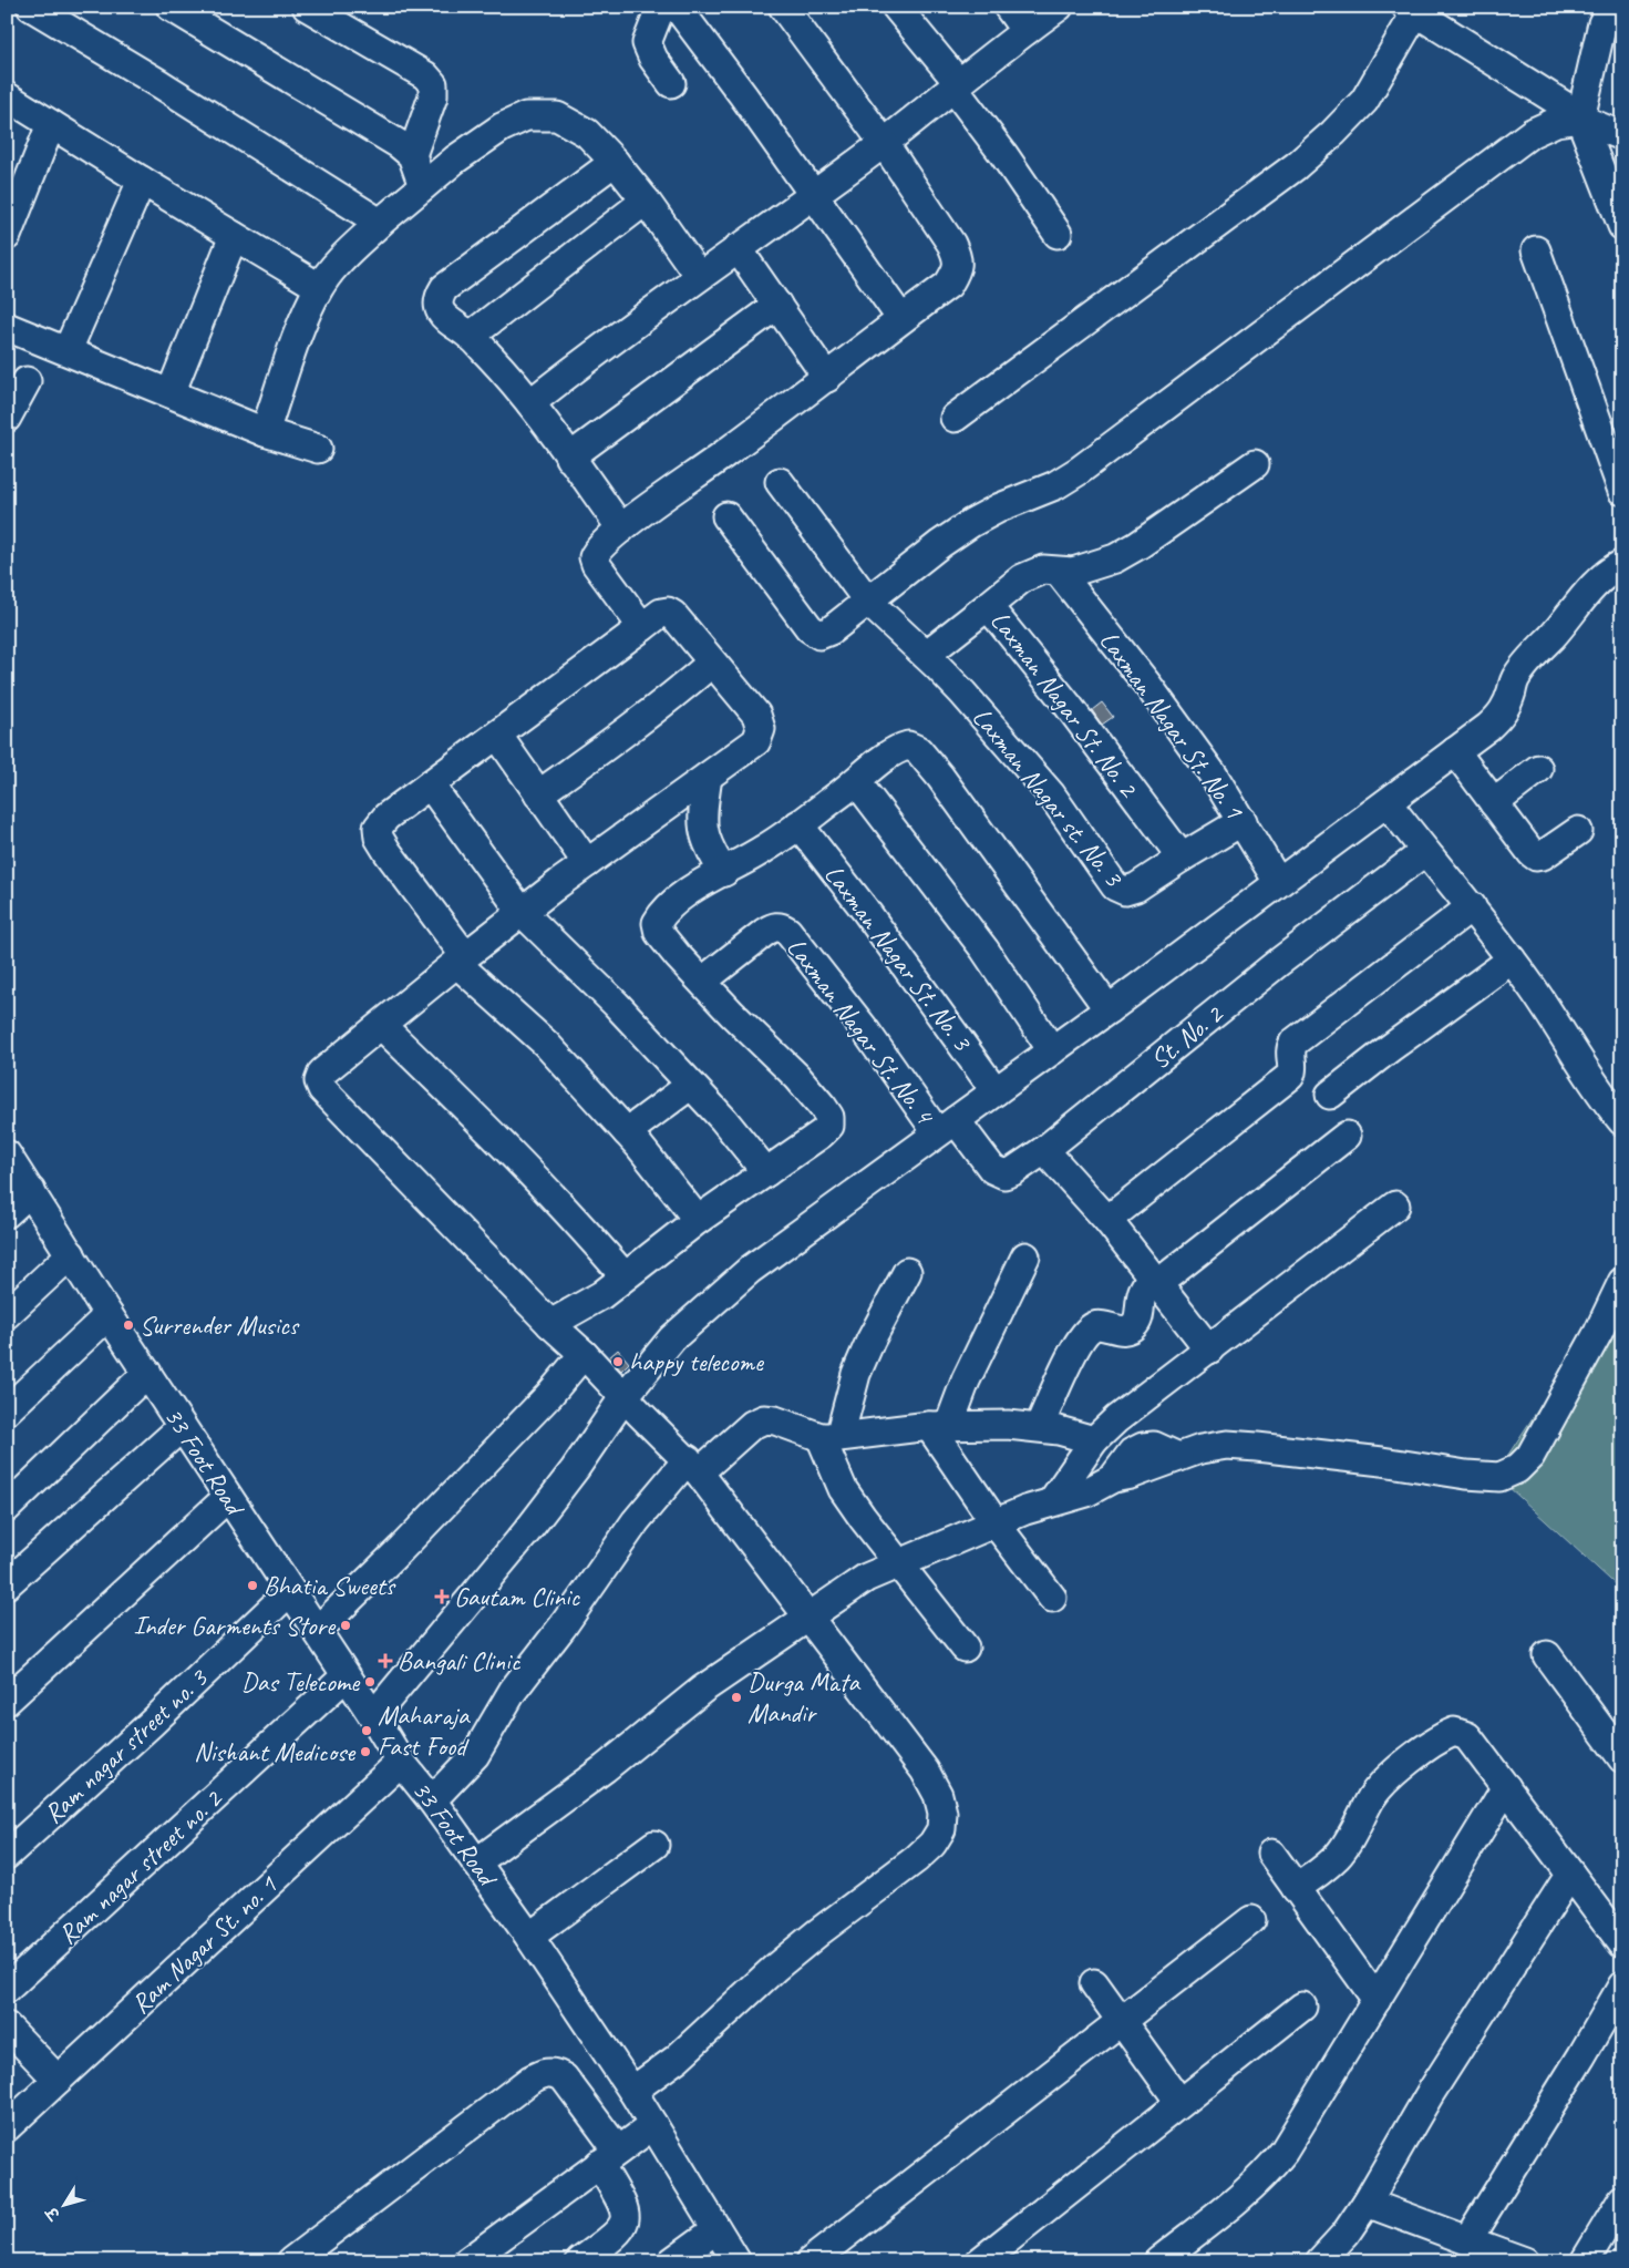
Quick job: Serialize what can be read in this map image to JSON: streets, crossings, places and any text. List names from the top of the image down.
{
  "streets": {
    "street": [
      "Laxman Nagar St. No. 2",
      "Laxman Nagar St. No. 1",
      "Laxman Nagar st. No. 3",
      "Laxman Nagar St. No. 3",
      "Laxman Nagar St. No. 4",
      "St. No. 2",
      "33 Foot Road",
      "Ram nagar street no. 3",
      "Ram nagar street no. 2",
      "Ram Nagar St. no. 1"
    ]
  },
  "crossings": [
    ["Laxman Nagar St. No. 2", "Laxman Nagar St. No. 1"],
    ["Laxman Nagar St. No. 2", "Laxman Nagar st. No. 3"],
    ["Laxman Nagar St. No. 4", "St. No. 2"],
    ["33 Foot Road", "Ram nagar street no. 3"],
    ["33 Foot Road", "Ram nagar street no. 2"],
    ["33 Foot Road", "Ram Nagar St. no. 1"]
  ],
  "places": {
    "other": [
      "Surrender Musics",
      "happy telecome",
      "Bhatia Sweets",
      "Inder Garments Store",
      "Das Telecome",
      "Durga Mata Mandir",
      "Maharaja Fast Food",
      "Nishant Medicose"
    ],
    "health": ["Gautam Clinic", "Bangali Clinic"]
  },
  "north": "bottom left"
}
